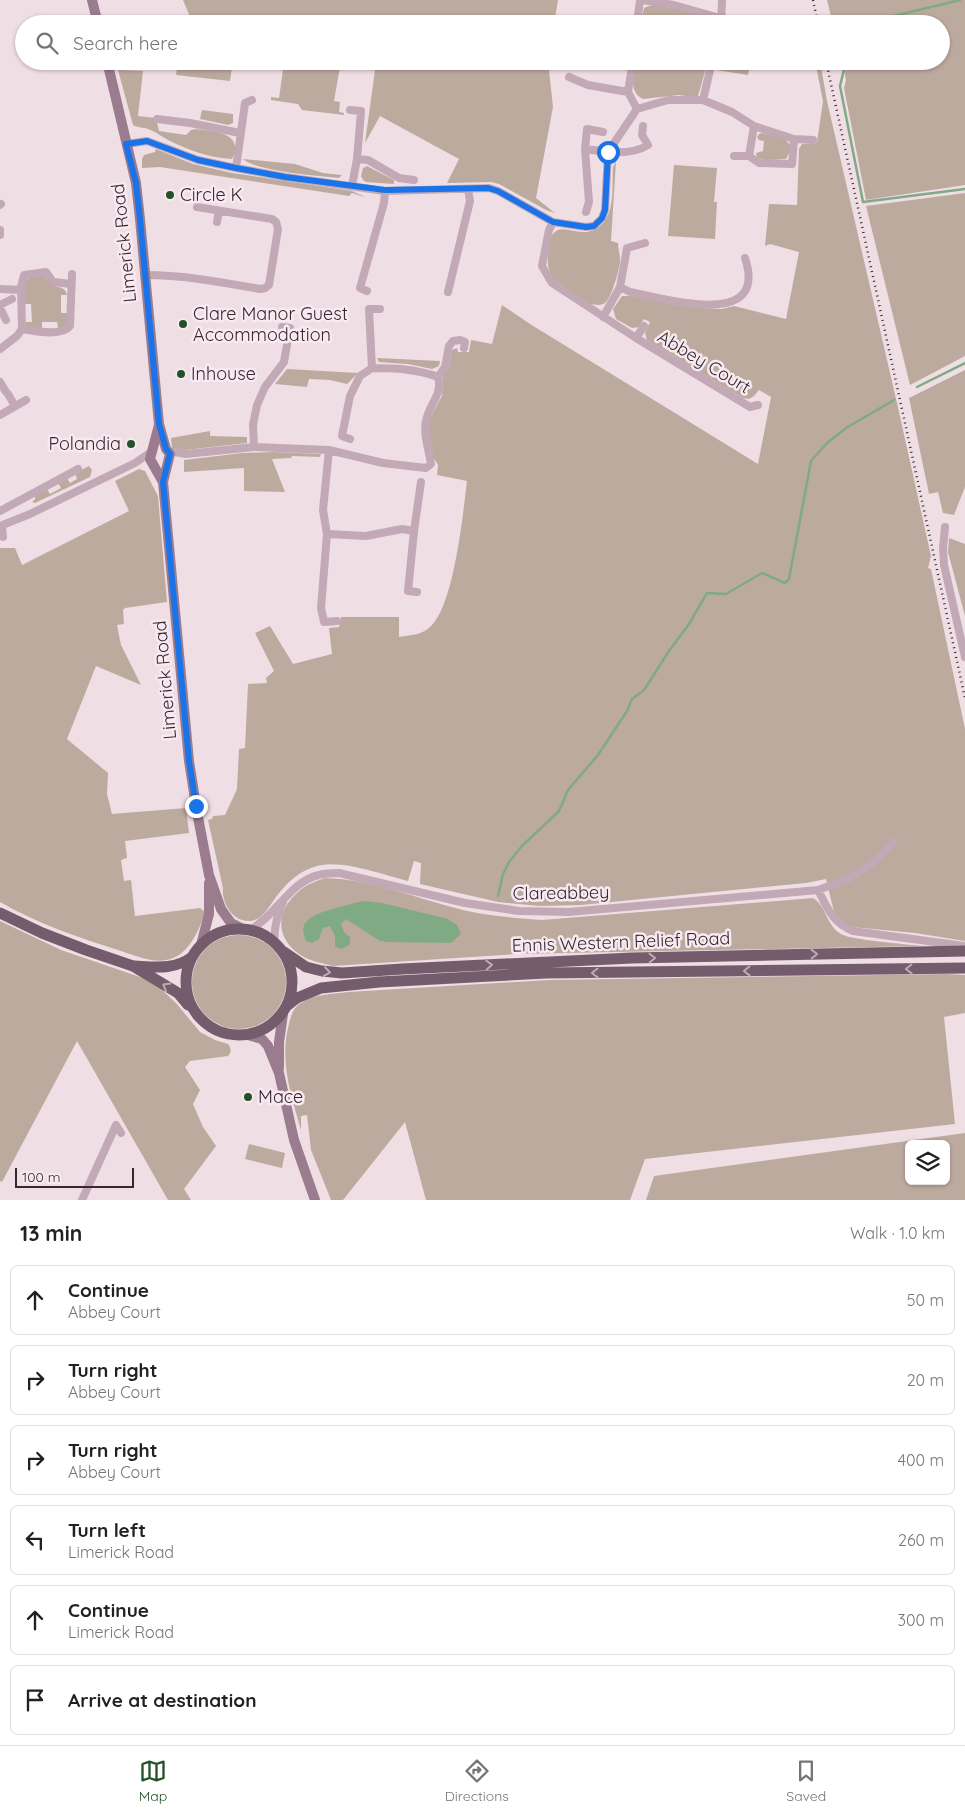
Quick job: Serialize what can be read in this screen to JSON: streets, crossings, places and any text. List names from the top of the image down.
{
  "streets": {
    "main road": ["Limerick Road", "Ennis Western Relief Road"],
    "street": ["Abbey Court", "Clareabbey"]
  },
  "crossings": [
    ["Clareabbey", "Ennis Western Relief Road"]
  ],
  "places": [
    "Circle K",
    "Clare Manor Guest Accommodation",
    "Inhouse",
    "Polandia",
    "Mace"
  ],
  "scale_bar": "100 m",
  "page": {
    "search": "Search here",
    "scale": "100 m",
    "heading": ["13 min", "Walk · 1.0 km"],
    "list": [
      ["Continue", "Abbey Court", "50 m"],
      ["Turn right", "Abbey Court", "20 m"],
      ["Turn right", "Abbey Court", "400 m"],
      ["Turn left", "Limerick Road", "260 m"],
      ["Continue", "Limerick Road", "300 m"],
      "Arrive at destination"
    ],
    "nav": ["Map", "Directions", "Saved"]
  }
}
